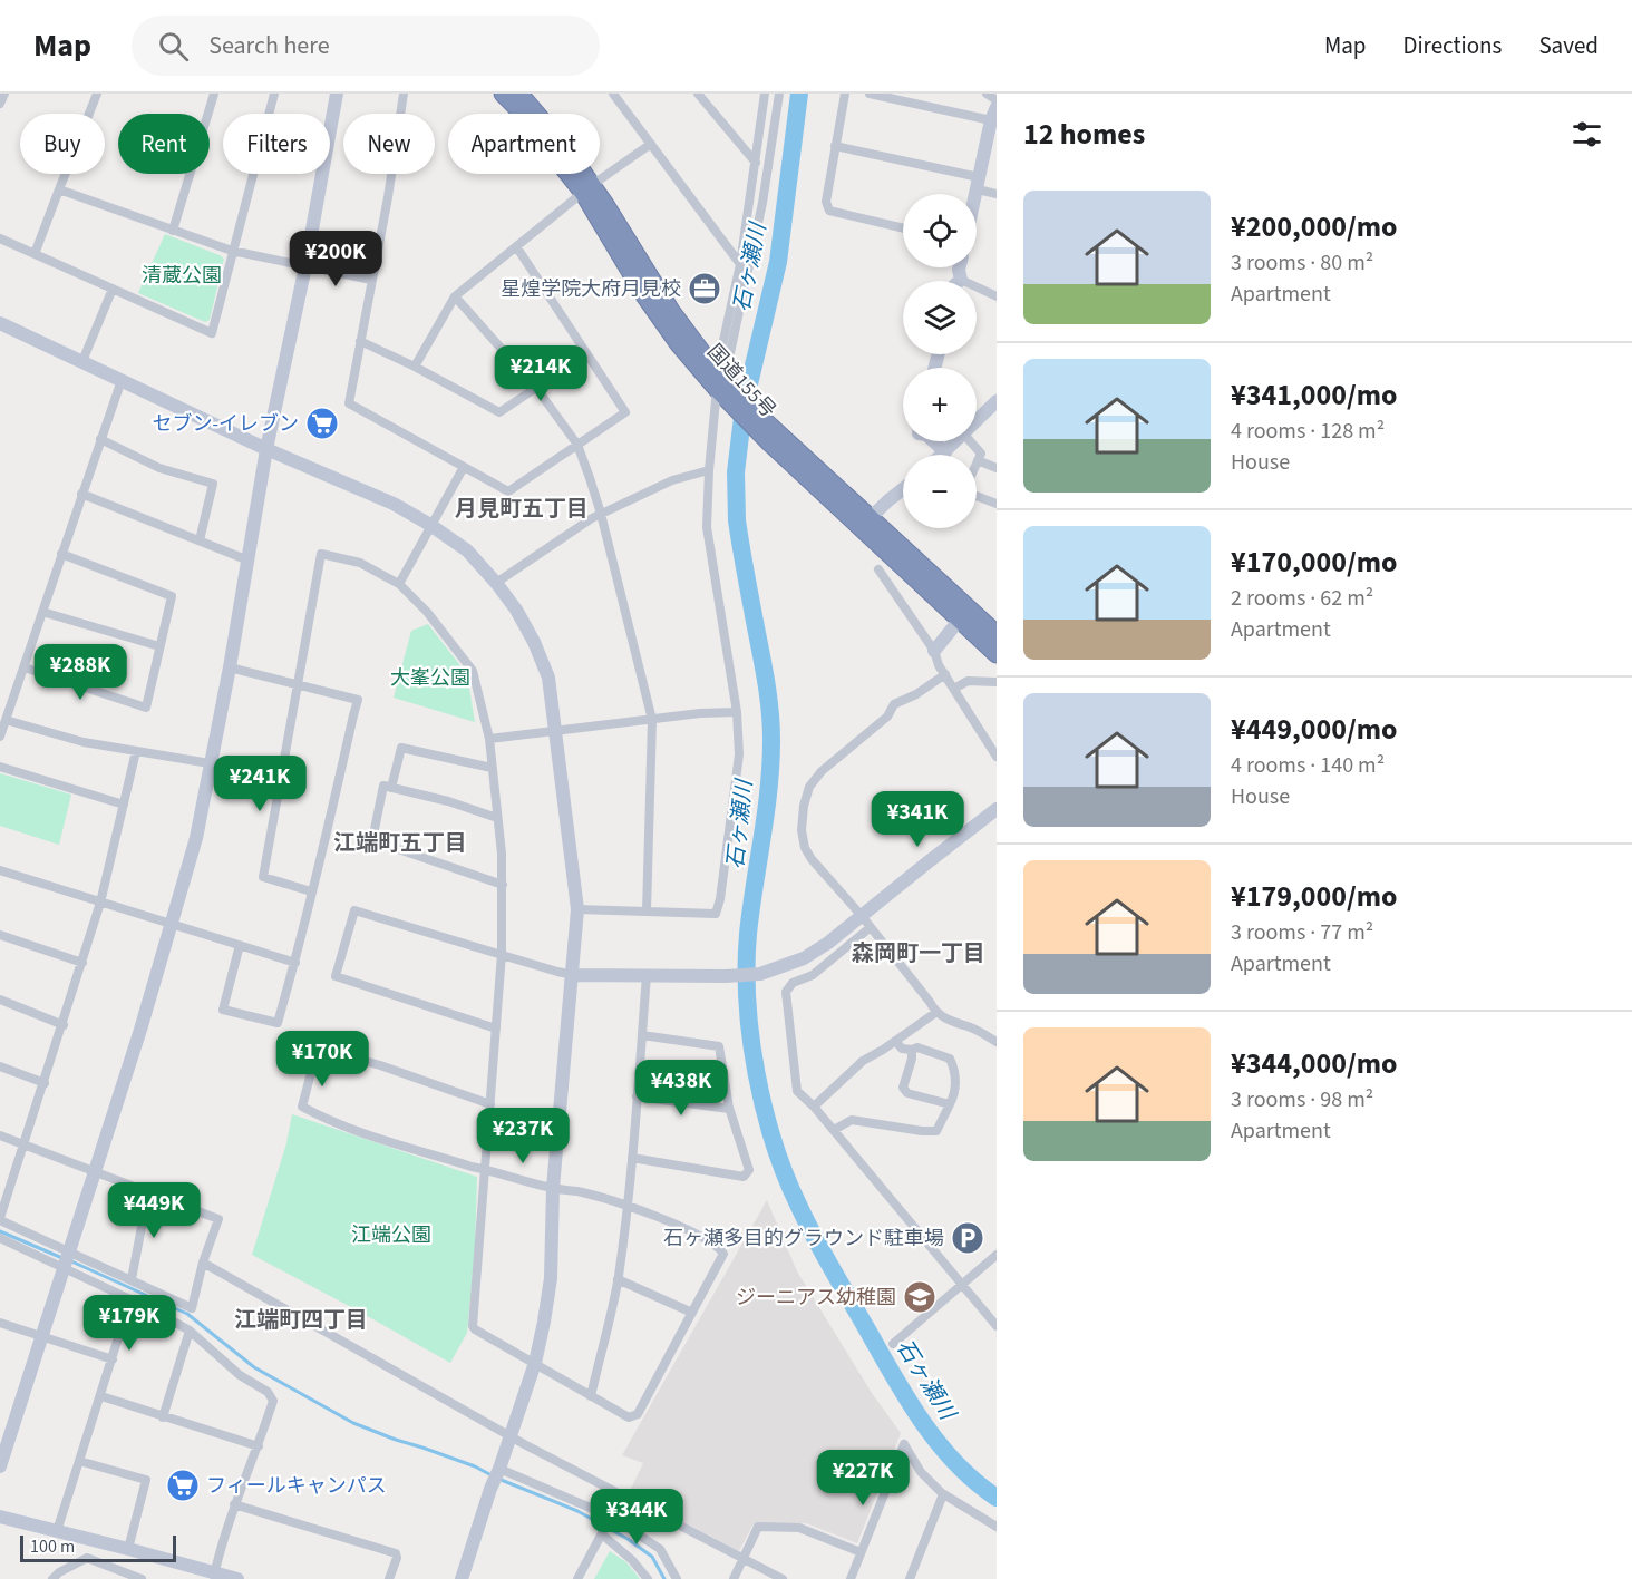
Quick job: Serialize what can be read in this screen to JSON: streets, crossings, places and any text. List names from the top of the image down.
{
  "streets": {
    "highway": ["国道155号"]
  },
  "districts": [
    "月見町五丁目",
    "江端町五丁目",
    "森岡町一丁目",
    "江端町四丁目"
  ],
  "water": ["石ヶ瀬川"],
  "parks": ["清蔵公園", "大峯公園", "江端公園"],
  "places": {
    "office": ["星煌学院大府月見校"],
    "supermarket": ["セブン-イレブン", "フィールキャンパス"],
    "parking": ["石ヶ瀬多目的グラウンド駐車場"],
    "school or university": ["ジーニアス幼稚園"]
  },
  "scale_bar": "100 m",
  "page": {
    "header": "Map",
    "search": "Search here",
    "nav": ["Map", "Directions", "Saved"],
    "heading": "12 homes",
    "chip": [
      "Buy",
      "Rent",
      "Filters",
      "New",
      "Apartment"
    ],
    "list": [
      {
        "name": "¥200,000/mo",
        "note": "3 rooms · 80 m² · Apartment"
      },
      {
        "name": "¥341,000/mo",
        "note": "4 rooms · 128 m² · House"
      },
      {
        "name": "¥170,000/mo",
        "note": "2 rooms · 62 m² · Apartment"
      },
      {
        "name": "¥449,000/mo",
        "note": "4 rooms · 140 m² · House"
      },
      {
        "name": "¥179,000/mo",
        "note": "3 rooms · 77 m² · Apartment"
      },
      {
        "name": "¥344,000/mo",
        "note": "3 rooms · 98 m² · Apartment"
      }
    ],
    "map_buttons": ["+", "−"],
    "price": [
      "¥200K",
      "¥214K",
      "¥288K",
      "¥241K",
      "¥341K",
      "¥170K",
      "¥438K",
      "¥237K",
      "¥449K",
      "¥179K",
      "¥227K",
      "¥344K"
    ],
    "scale": "100 m"
  }
}
